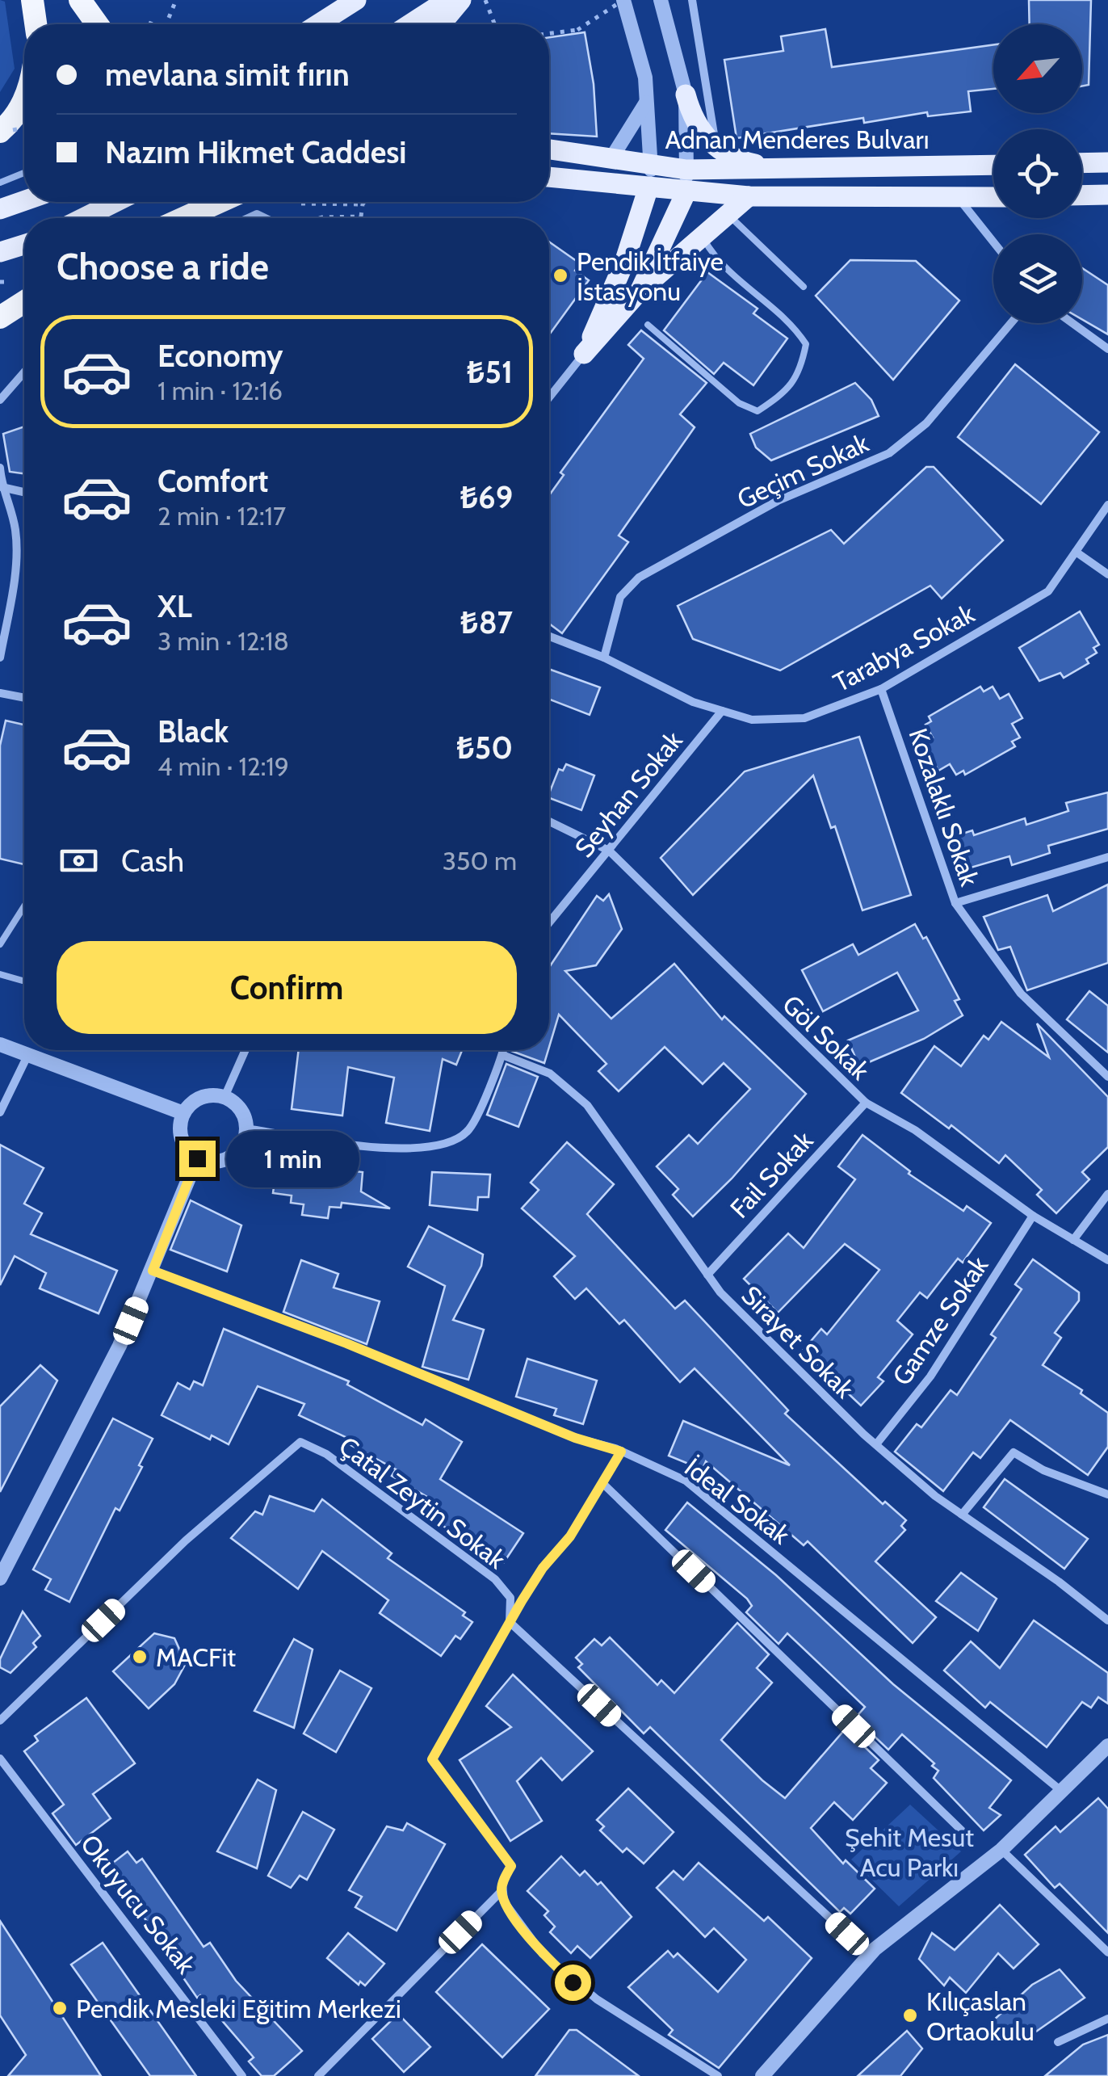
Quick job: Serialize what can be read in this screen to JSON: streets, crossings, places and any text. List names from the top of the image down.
{
  "streets": {
    "main road": ["Adnan Menderes Bulvarı"],
    "street": [
      "Geçim Sokak",
      "Tarabya Sokak",
      "Seyhan Sokak",
      "Kozalaklı Sokak",
      "Göl Sokak",
      "Fail Sokak",
      "Gamze Sokak",
      "Sirayet Sokak",
      "İdeal Sokak",
      "Çatal Zeytin Sokak",
      "Okuyucu Sokak"
    ]
  },
  "crossings": [
    ["Geçim Sokak", "Tarabya Sokak"],
    ["Tarabya Sokak", "Seyhan Sokak"],
    ["Tarabya Sokak", "Kozalaklı Sokak"],
    ["Seyhan Sokak", "Göl Sokak"],
    ["Göl Sokak", "Fail Sokak"],
    ["Göl Sokak", "Gamze Sokak"],
    ["Fail Sokak", "Sirayet Sokak"],
    ["Gamze Sokak", "Sirayet Sokak"]
  ],
  "parks": ["Şehit Mesut Acu Parkı"],
  "places": [
    "Pendik İtfaiye İstasyonu",
    "MACFit",
    "Pendik Mesleki Eğitim Merkezi",
    "Kılıçaslan Ortaokulu"
  ],
  "north": "bottom left",
  "page": {
    "banner": ["mevlana simit fırın", "Nazım Hikmet Caddesi"],
    "heading": "Choose a ride",
    "list": [
      {
        "name": "Economy",
        "note": "1 min · 12:16",
        "value": "₺51"
      },
      {
        "name": "Comfort",
        "note": "2 min · 12:17",
        "value": "₺69"
      },
      {
        "name": "XL",
        "note": "3 min · 12:18",
        "value": "₺87"
      },
      {
        "name": "Black",
        "note": "4 min · 12:19",
        "value": "₺50"
      }
    ],
    "pay": ["Cash", "350 m"],
    "buttons": "Confirm",
    "bubble": "1 min"
  }
}
